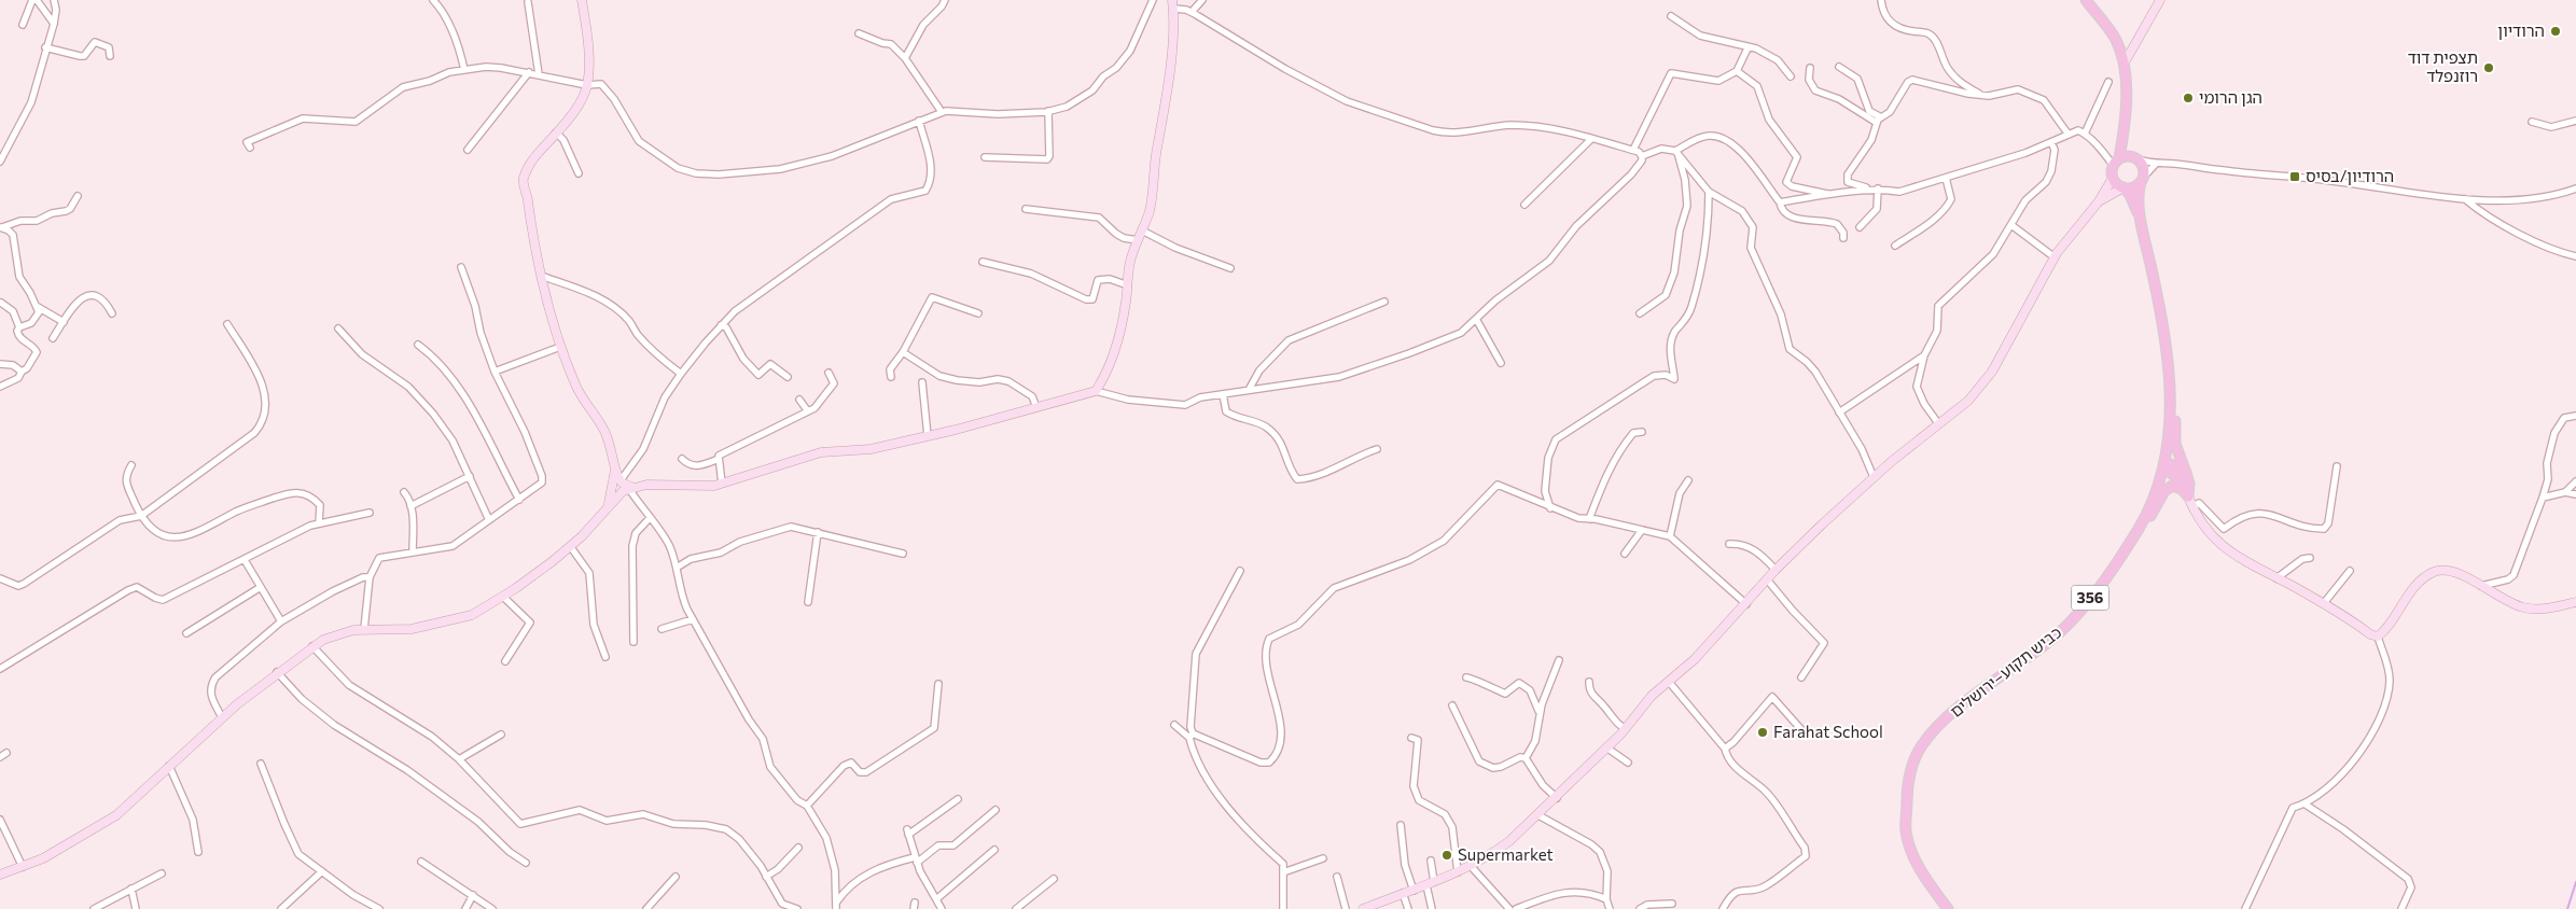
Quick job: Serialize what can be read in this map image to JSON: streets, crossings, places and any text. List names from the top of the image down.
{
  "streets": {
    "main road": ["356", "כביש תקוע–ירושלים"]
  },
  "places": {
    "other": [
      "הרודיון",
      "תצפית דוד רוזנפלד",
      "הגן הרומי",
      "Farahat School",
      "Supermarket"
    ],
    "transit": ["הרודיון/בסיס"]
  }
}
